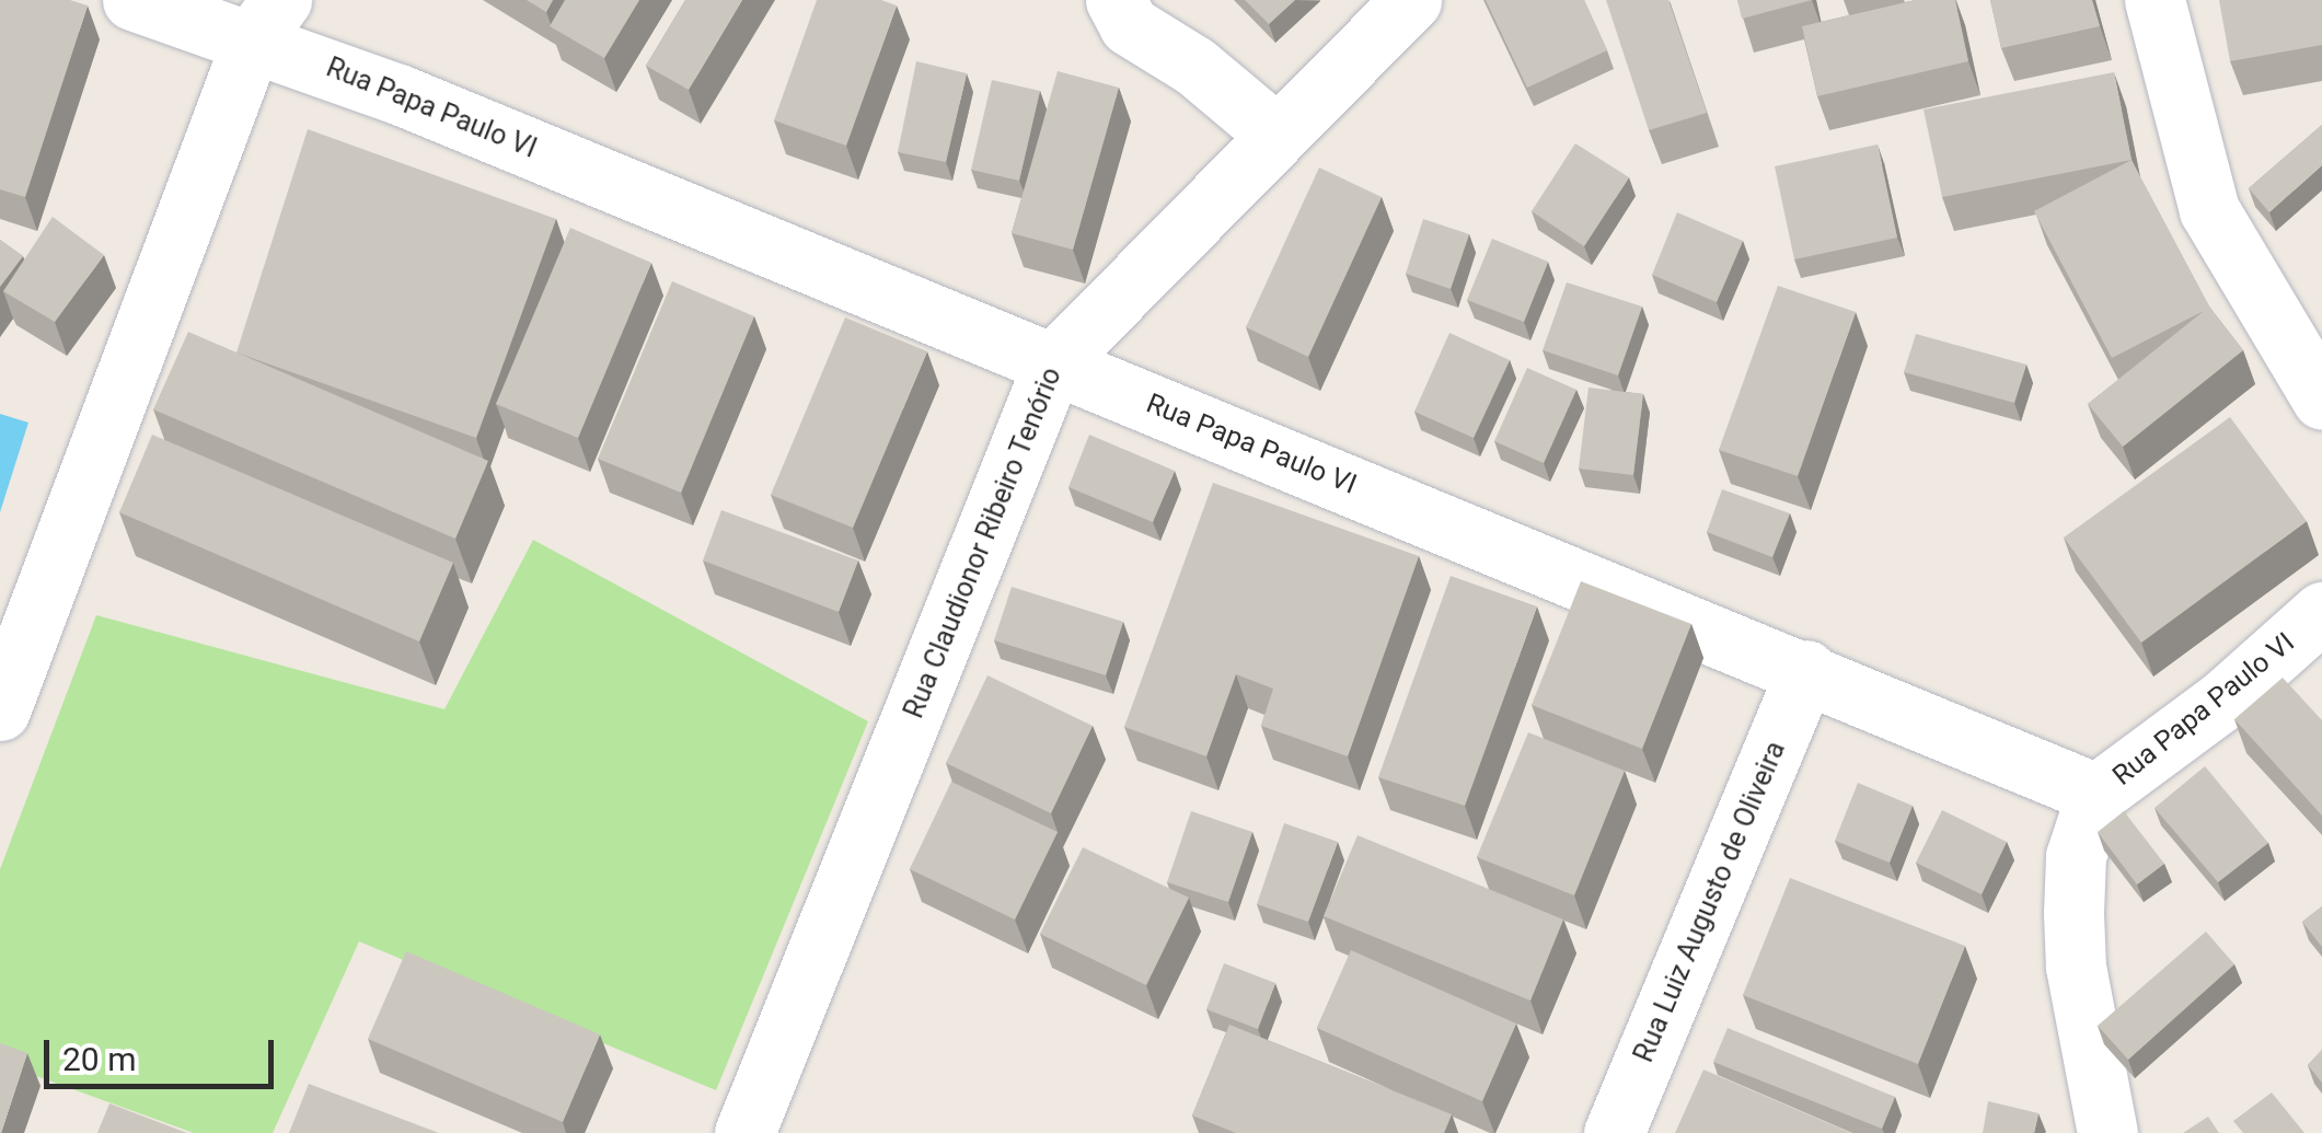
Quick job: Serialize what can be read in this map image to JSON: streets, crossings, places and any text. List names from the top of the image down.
{
  "streets": {
    "street": ["Rua Papa Paulo VI", "Rua Claudionor Ribeiro Tenório", "Rua Luiz Augusto de Oliveira"]
  },
  "crossings": [
    ["Rua Papa Paulo VI", "Rua Claudionor Ribeiro Tenório"],
    ["Rua Papa Paulo VI", "Rua Luiz Augusto de Oliveira"]
  ],
  "scale_bar": "20 m"
}
